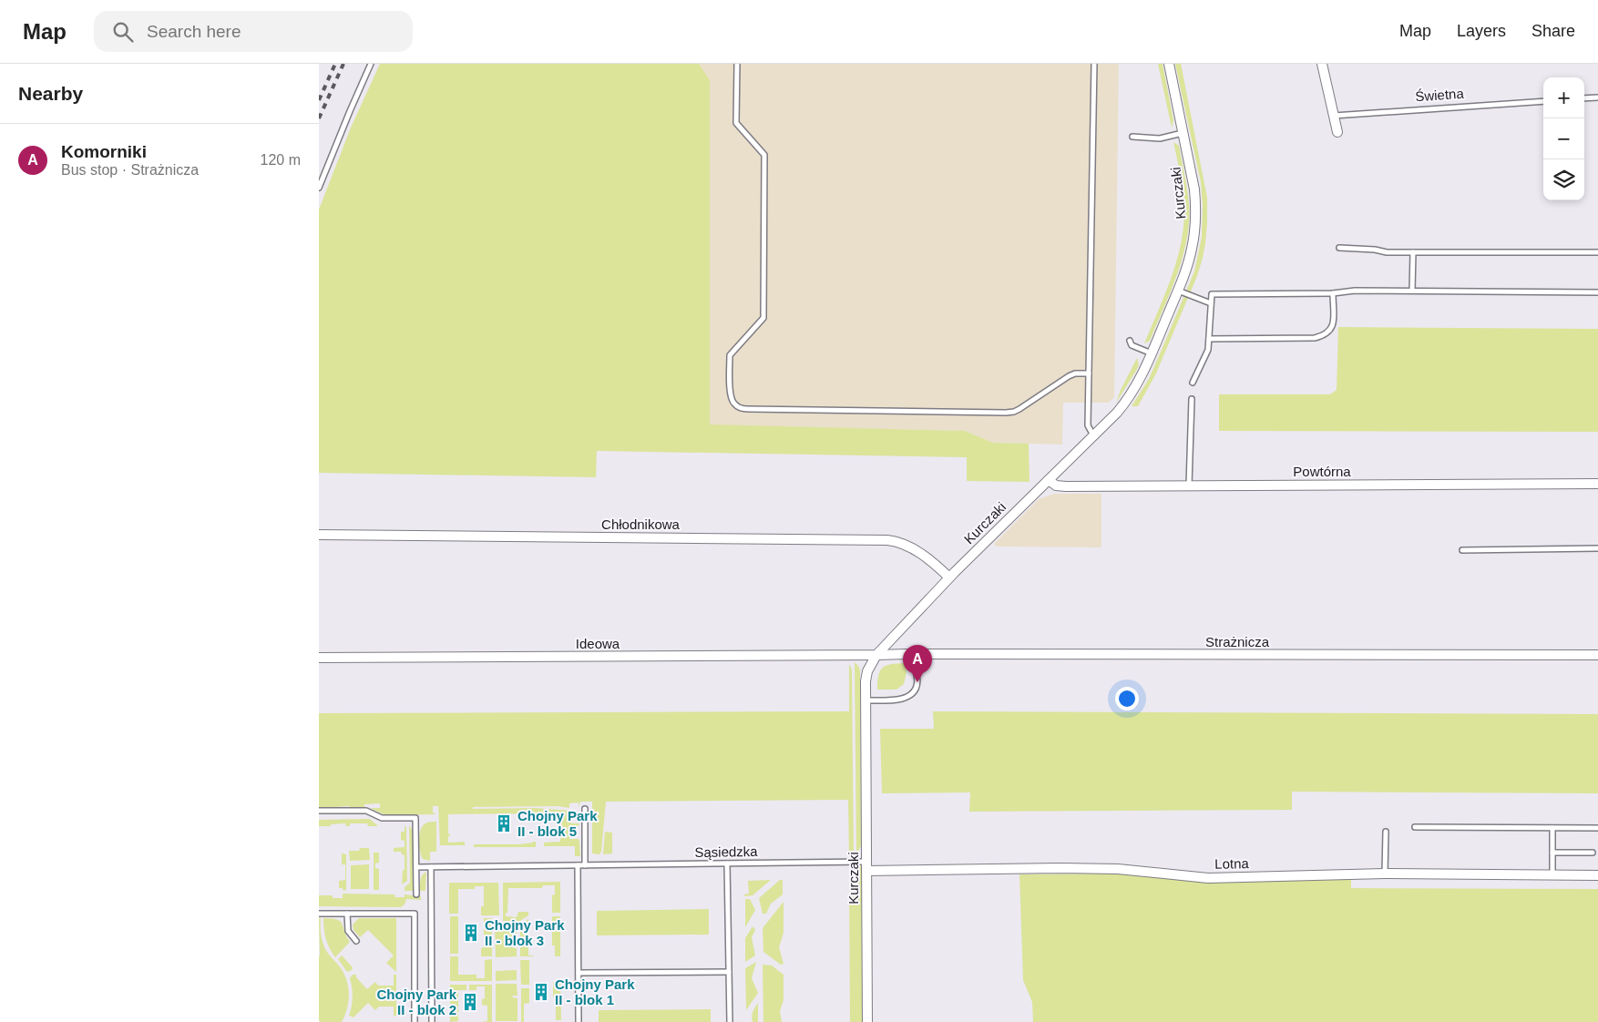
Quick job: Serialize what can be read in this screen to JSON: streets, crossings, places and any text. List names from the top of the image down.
{
  "streets": {
    "street": [
      "Kurczaki",
      "Powtórna",
      "Chłodnikowa",
      "Strażnicza",
      "Ideowa",
      "Lotna"
    ],
    "lane": ["Świetna", "Sąsiedzka"]
  },
  "crossings": [
    ["Kurczaki", "Powtórna"],
    ["Kurczaki", "Chłodnikowa"],
    ["Kurczaki", "Strażnicza"],
    ["Kurczaki", "Ideowa"],
    ["Kurczaki", "Sąsiedzka"],
    ["Kurczaki", "Lotna"],
    ["Strażnicza", "Ideowa"],
    ["Sąsiedzka", "Lotna"]
  ],
  "places": {
    "building": [
      "Chojny Park II - blok 5",
      "Chojny Park II - blok 3",
      "Chojny Park II - blok 1",
      "Chojny Park II - blok 2"
    ]
  },
  "page": {
    "header": "Map",
    "search": "Search here",
    "nav": ["Map", "Layers", "Share"],
    "heading": "Nearby",
    "map_buttons": ["+", "−"],
    "list": [
      {
        "mark": "A",
        "name": "Komorniki",
        "note": "Bus stop · Strażnicza",
        "value": "120 m"
      }
    ],
    "pins": "A"
  }
}
